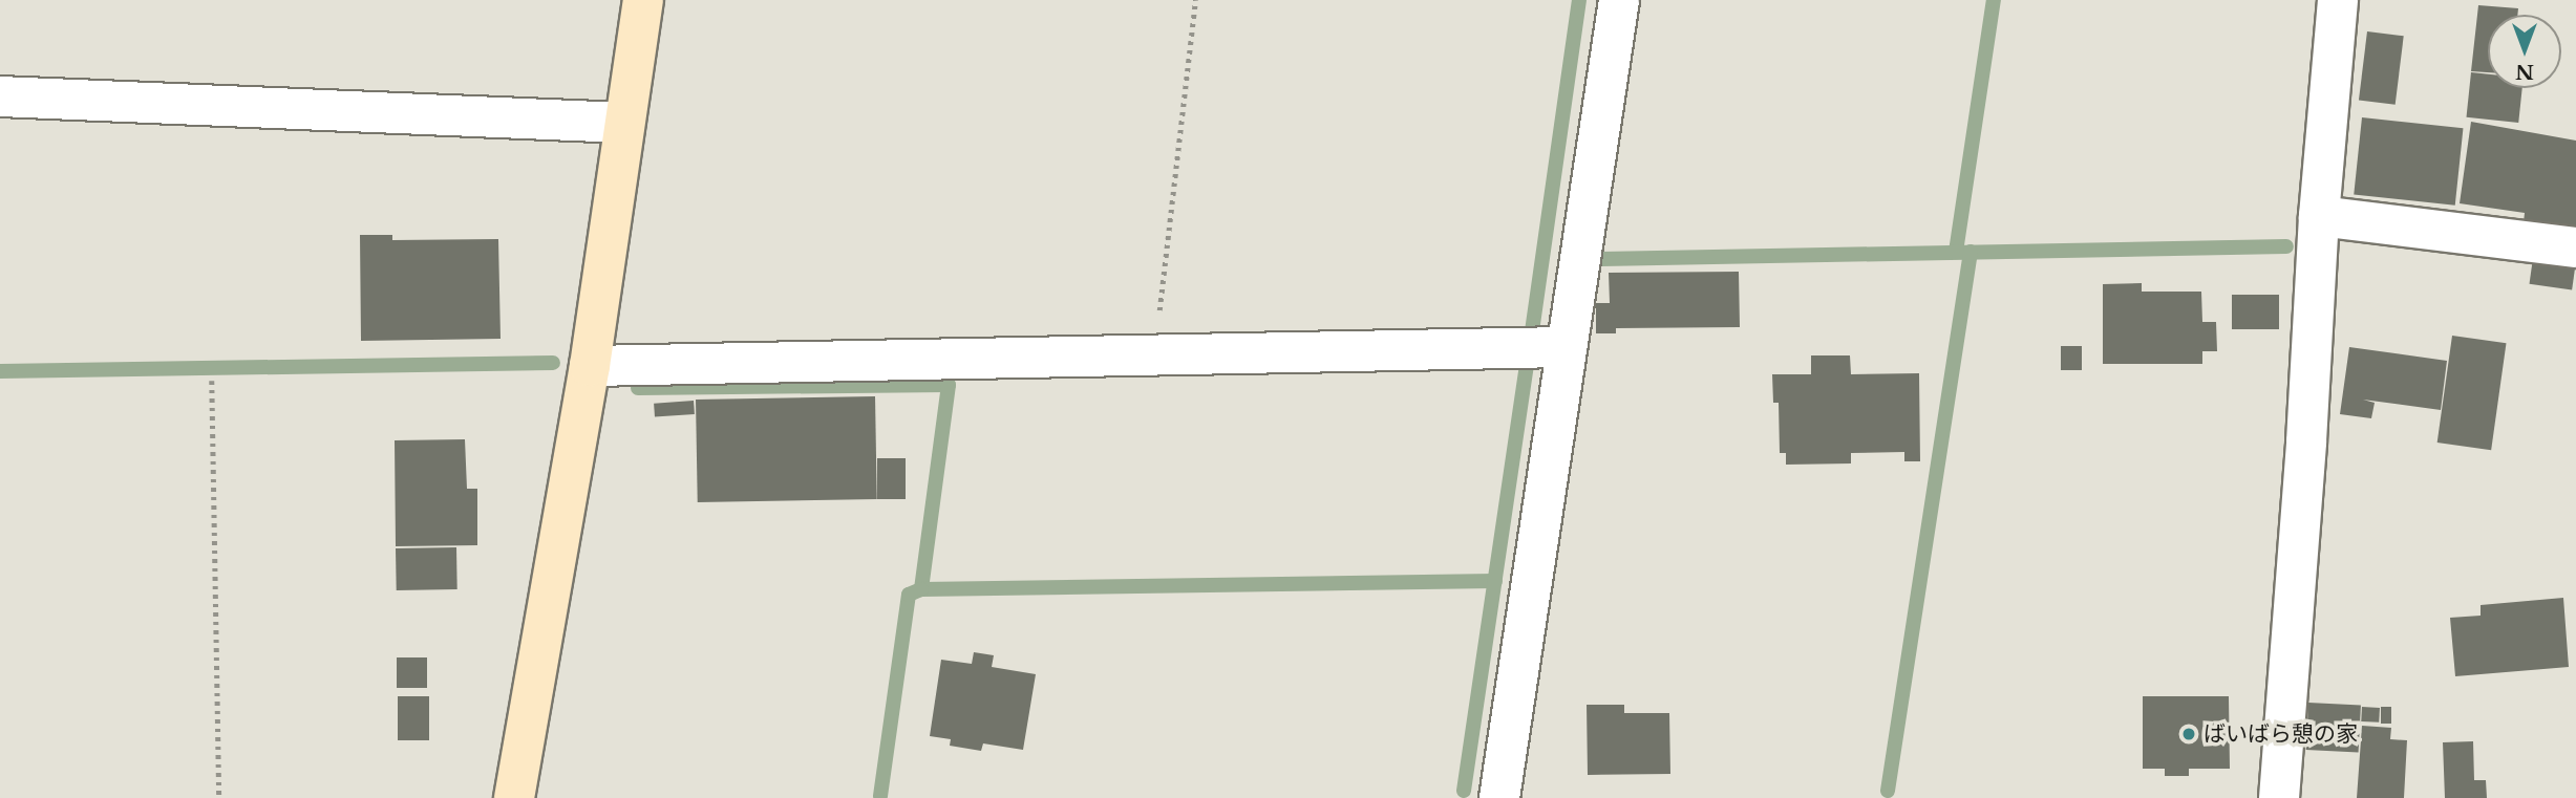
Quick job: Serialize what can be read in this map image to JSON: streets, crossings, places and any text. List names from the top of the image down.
{
  "places": ["ばいばら憩の家"],
  "north": "bottom"
}
